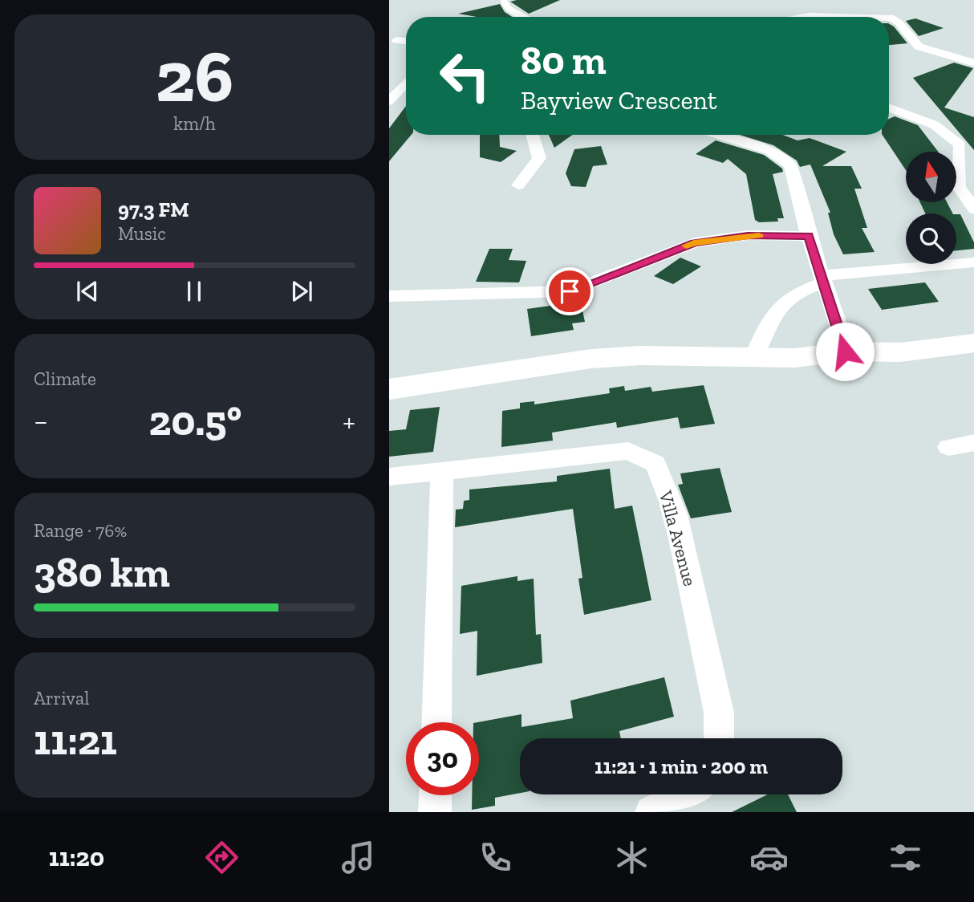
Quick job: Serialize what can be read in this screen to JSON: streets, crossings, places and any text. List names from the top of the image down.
{
  "streets": {
    "street": ["Villa Avenue"]
  },
  "north": "top",
  "page": {
    "tile": [
      ["26", "km/h"],
      "Climate",
      ["Range · 76%", "380 km"],
      ["Arrival", "11:21"]
    ],
    "turn": ["80 m", "Bayview Crescent"],
    "song": ["97.3 FM", "Music"],
    "heat": ["−", "20.5°", "+"],
    "limit": "30",
    "trip": "11:21 · 1 min · 200 m",
    "tabs": "11:20"
  }
}
